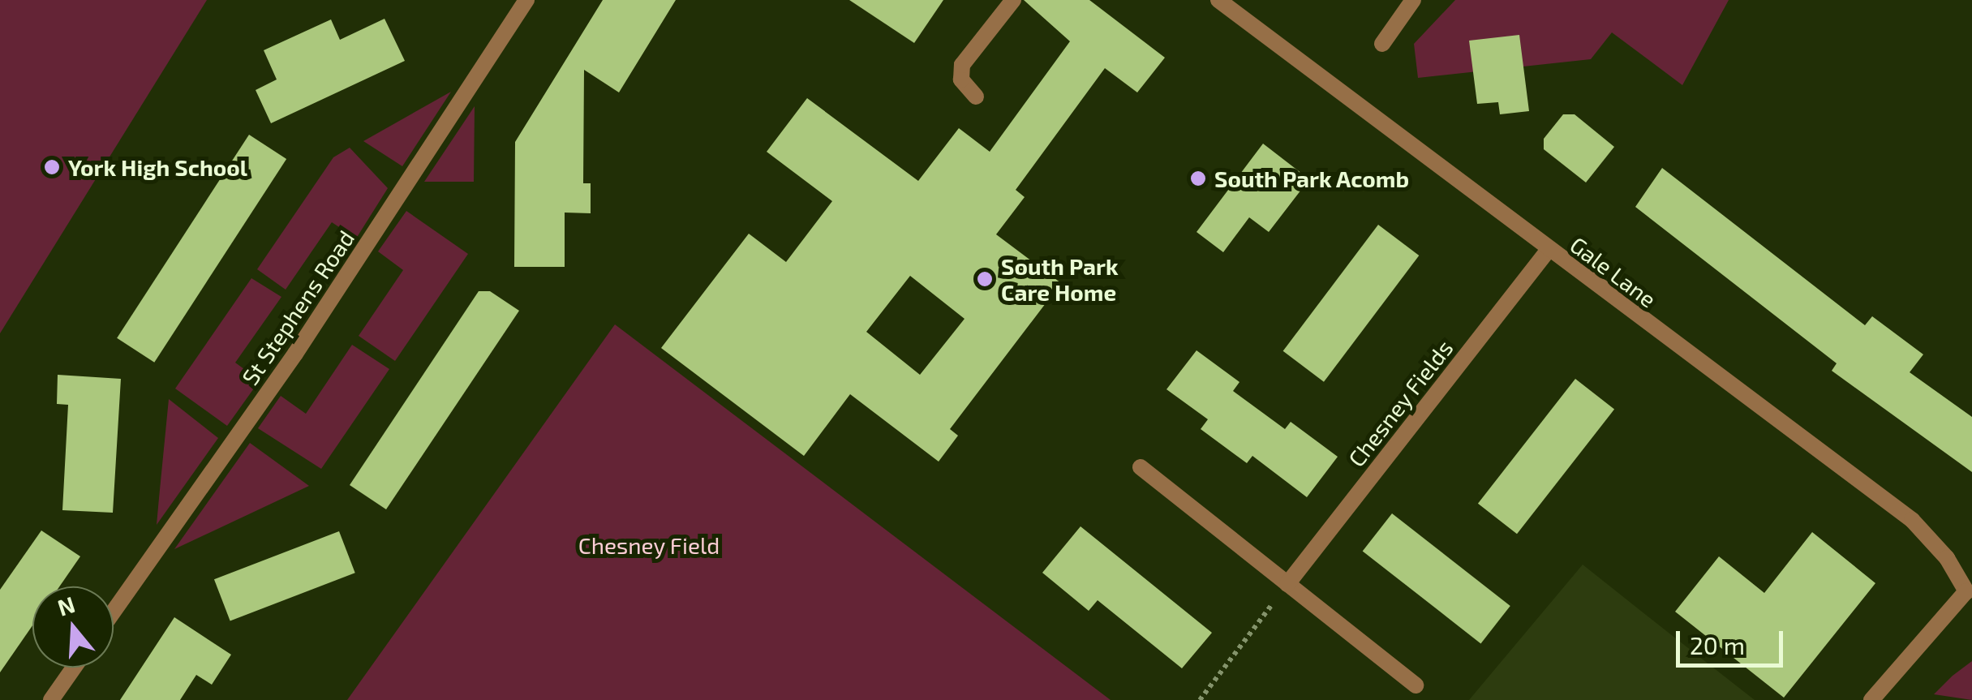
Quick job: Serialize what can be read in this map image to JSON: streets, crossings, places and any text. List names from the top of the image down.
{
  "streets": {
    "street": ["Gale Lane", "St Stephens Road", "Chesney Fields"]
  },
  "crossings": [
    ["Gale Lane", "Chesney Fields"]
  ],
  "parks": ["Chesney Field"],
  "places": ["York High School", "South Park Acomb", "South Park Care Home"],
  "scale_bar": "20 m",
  "north": "top"
}
